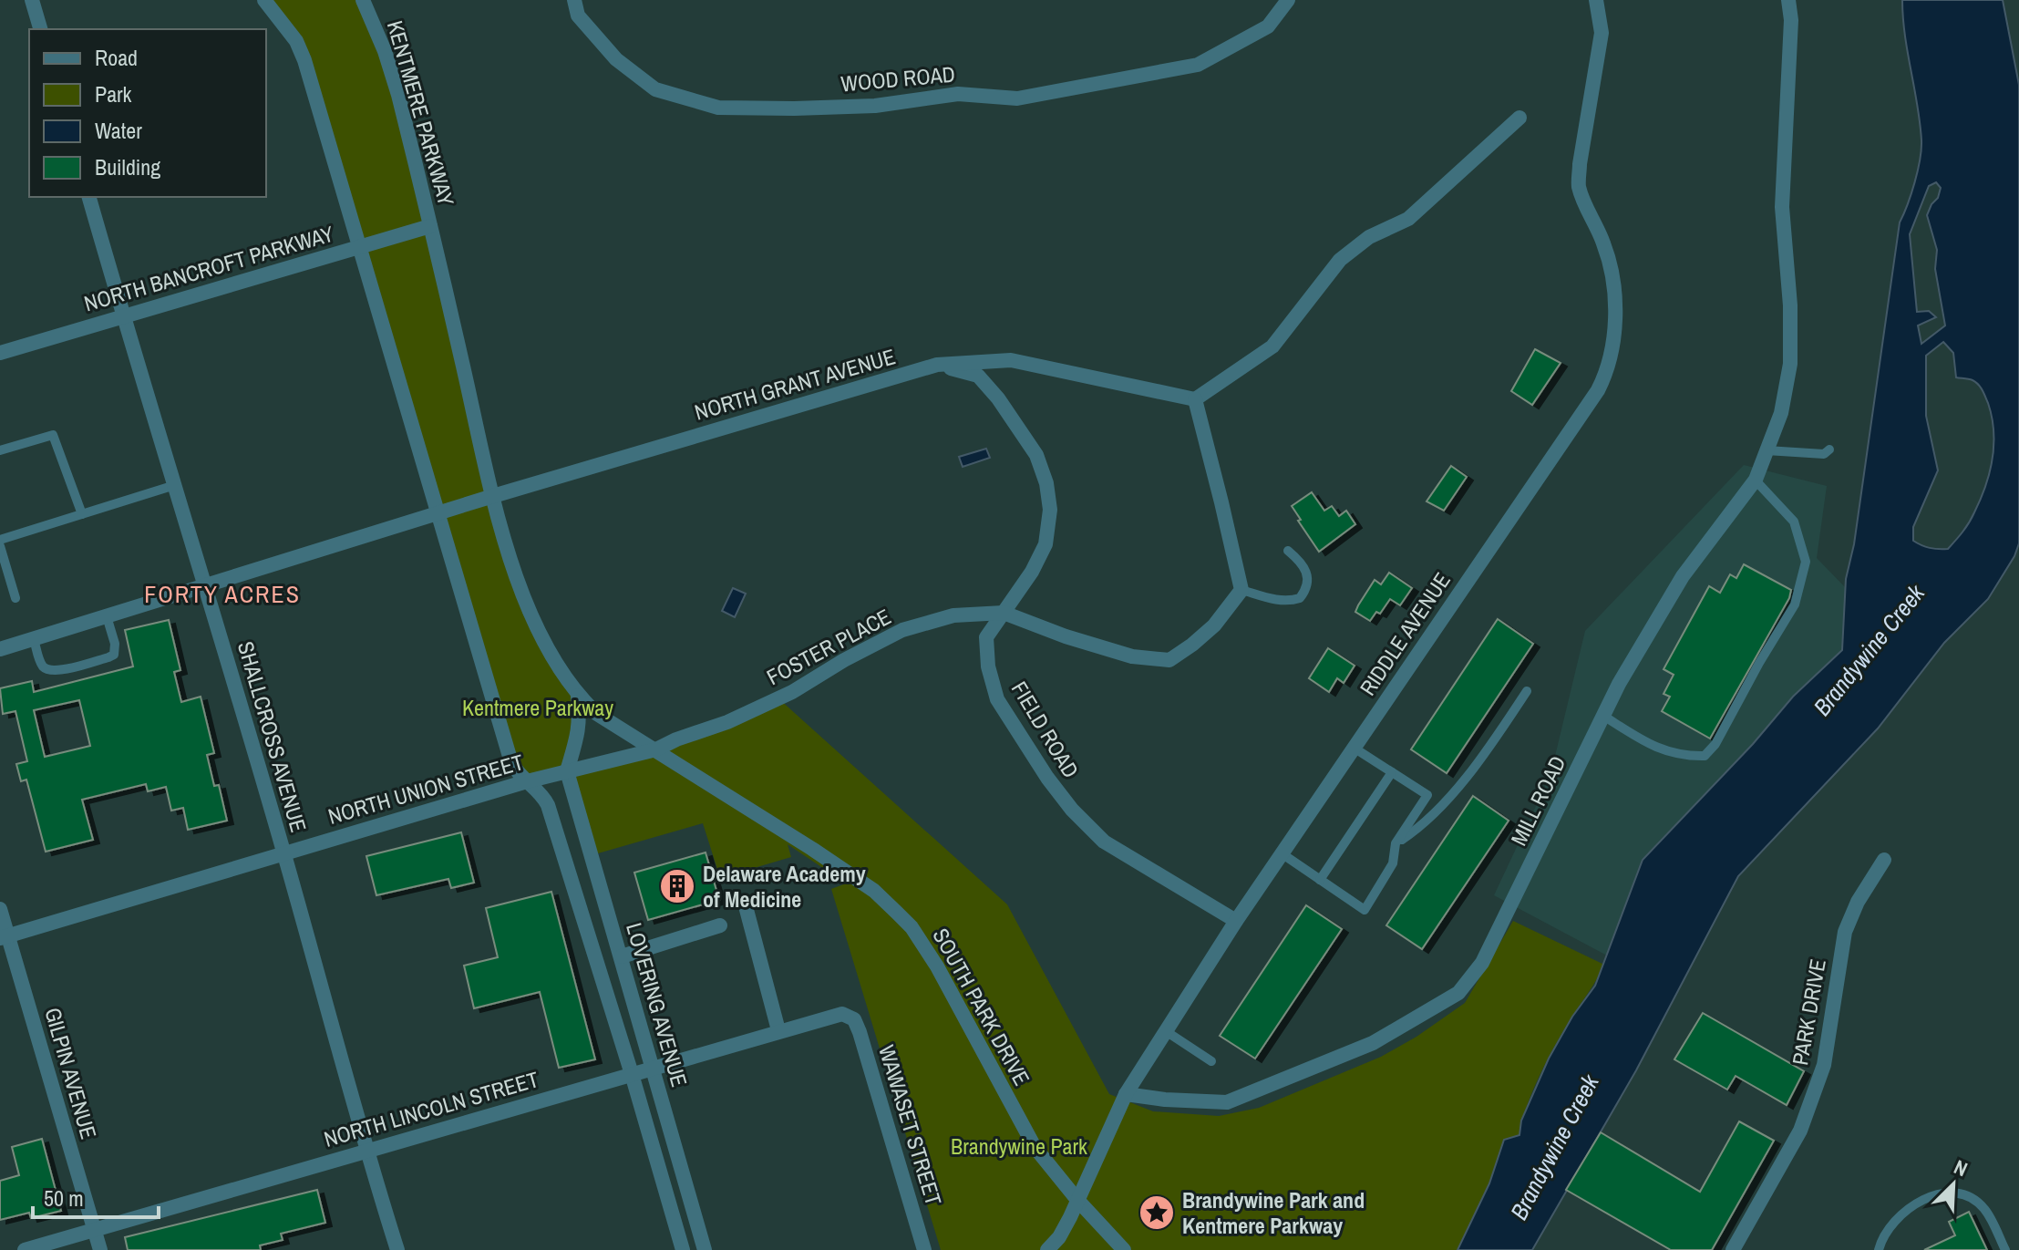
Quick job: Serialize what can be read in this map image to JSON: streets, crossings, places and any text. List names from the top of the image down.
{
  "streets": {
    "street": [
      "WOOD ROAD",
      "KENTMERE PARKWAY",
      "NORTH BANCROFT PARKWAY",
      "NORTH GRANT AVENUE",
      "RIDDLE AVENUE",
      "FOSTER PLACE",
      "FIELD ROAD",
      "SHALLCROSS AVENUE",
      "NORTH UNION STREET",
      "MILL ROAD",
      "LOVERING AVENUE",
      "SOUTH PARK DRIVE",
      "PARK DRIVE",
      "GILPIN AVENUE",
      "NORTH LINCOLN STREET",
      "WAWASET STREET"
    ]
  },
  "crossings": [
    ["KENTMERE PARKWAY", "NORTH BANCROFT PARKWAY"],
    ["KENTMERE PARKWAY", "NORTH GRANT AVENUE"],
    ["KENTMERE PARKWAY", "FOSTER PLACE"],
    ["KENTMERE PARKWAY", "NORTH UNION STREET"],
    ["KENTMERE PARKWAY", "SOUTH PARK DRIVE"],
    ["NORTH BANCROFT PARKWAY", "SHALLCROSS AVENUE"],
    ["NORTH GRANT AVENUE", "FIELD ROAD"],
    ["NORTH GRANT AVENUE", "SHALLCROSS AVENUE"],
    ["RIDDLE AVENUE", "FIELD ROAD"],
    ["RIDDLE AVENUE", "MILL ROAD"],
    ["RIDDLE AVENUE", "SOUTH PARK DRIVE"],
    ["FOSTER PLACE", "FIELD ROAD"],
    ["FOSTER PLACE", "NORTH UNION STREET"],
    ["FOSTER PLACE", "SOUTH PARK DRIVE"],
    ["SHALLCROSS AVENUE", "NORTH UNION STREET"],
    ["SHALLCROSS AVENUE", "NORTH LINCOLN STREET"],
    ["NORTH UNION STREET", "LOVERING AVENUE"],
    ["NORTH UNION STREET", "SOUTH PARK DRIVE"],
    ["NORTH UNION STREET", "GILPIN AVENUE"],
    ["LOVERING AVENUE", "NORTH LINCOLN STREET"],
    ["GILPIN AVENUE", "NORTH LINCOLN STREET"],
    ["NORTH LINCOLN STREET", "WAWASET STREET"]
  ],
  "districts": ["FORTY ACRES"],
  "water": ["Brandywine Creek"],
  "parks": ["Kentmere Parkway", "Brandywine Park"],
  "places": {
    "building": ["Delaware Academy of Medicine"],
    "place": ["Brandywine Park and Kentmere Parkway"]
  },
  "legend": [
    "Road",
    "Park",
    "Water",
    "Building"
  ],
  "scale_bar": "50 m",
  "north": "top right"
}
